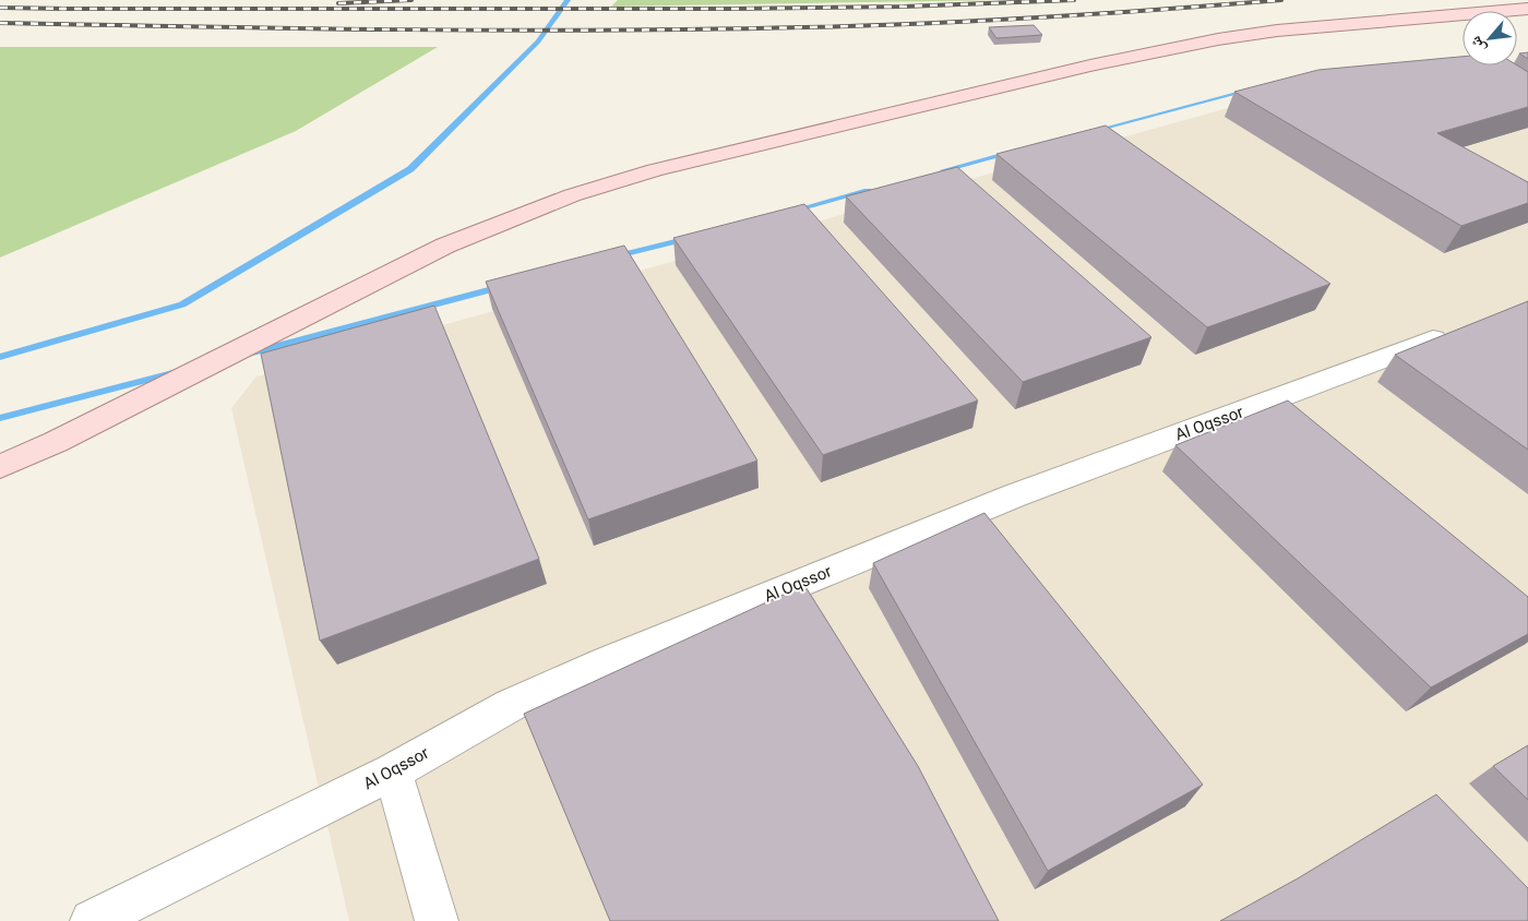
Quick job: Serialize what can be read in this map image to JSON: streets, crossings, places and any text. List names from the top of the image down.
{
  "streets": {
    "street": ["Al Oqssor"]
  },
  "north": "bottom left"
}
